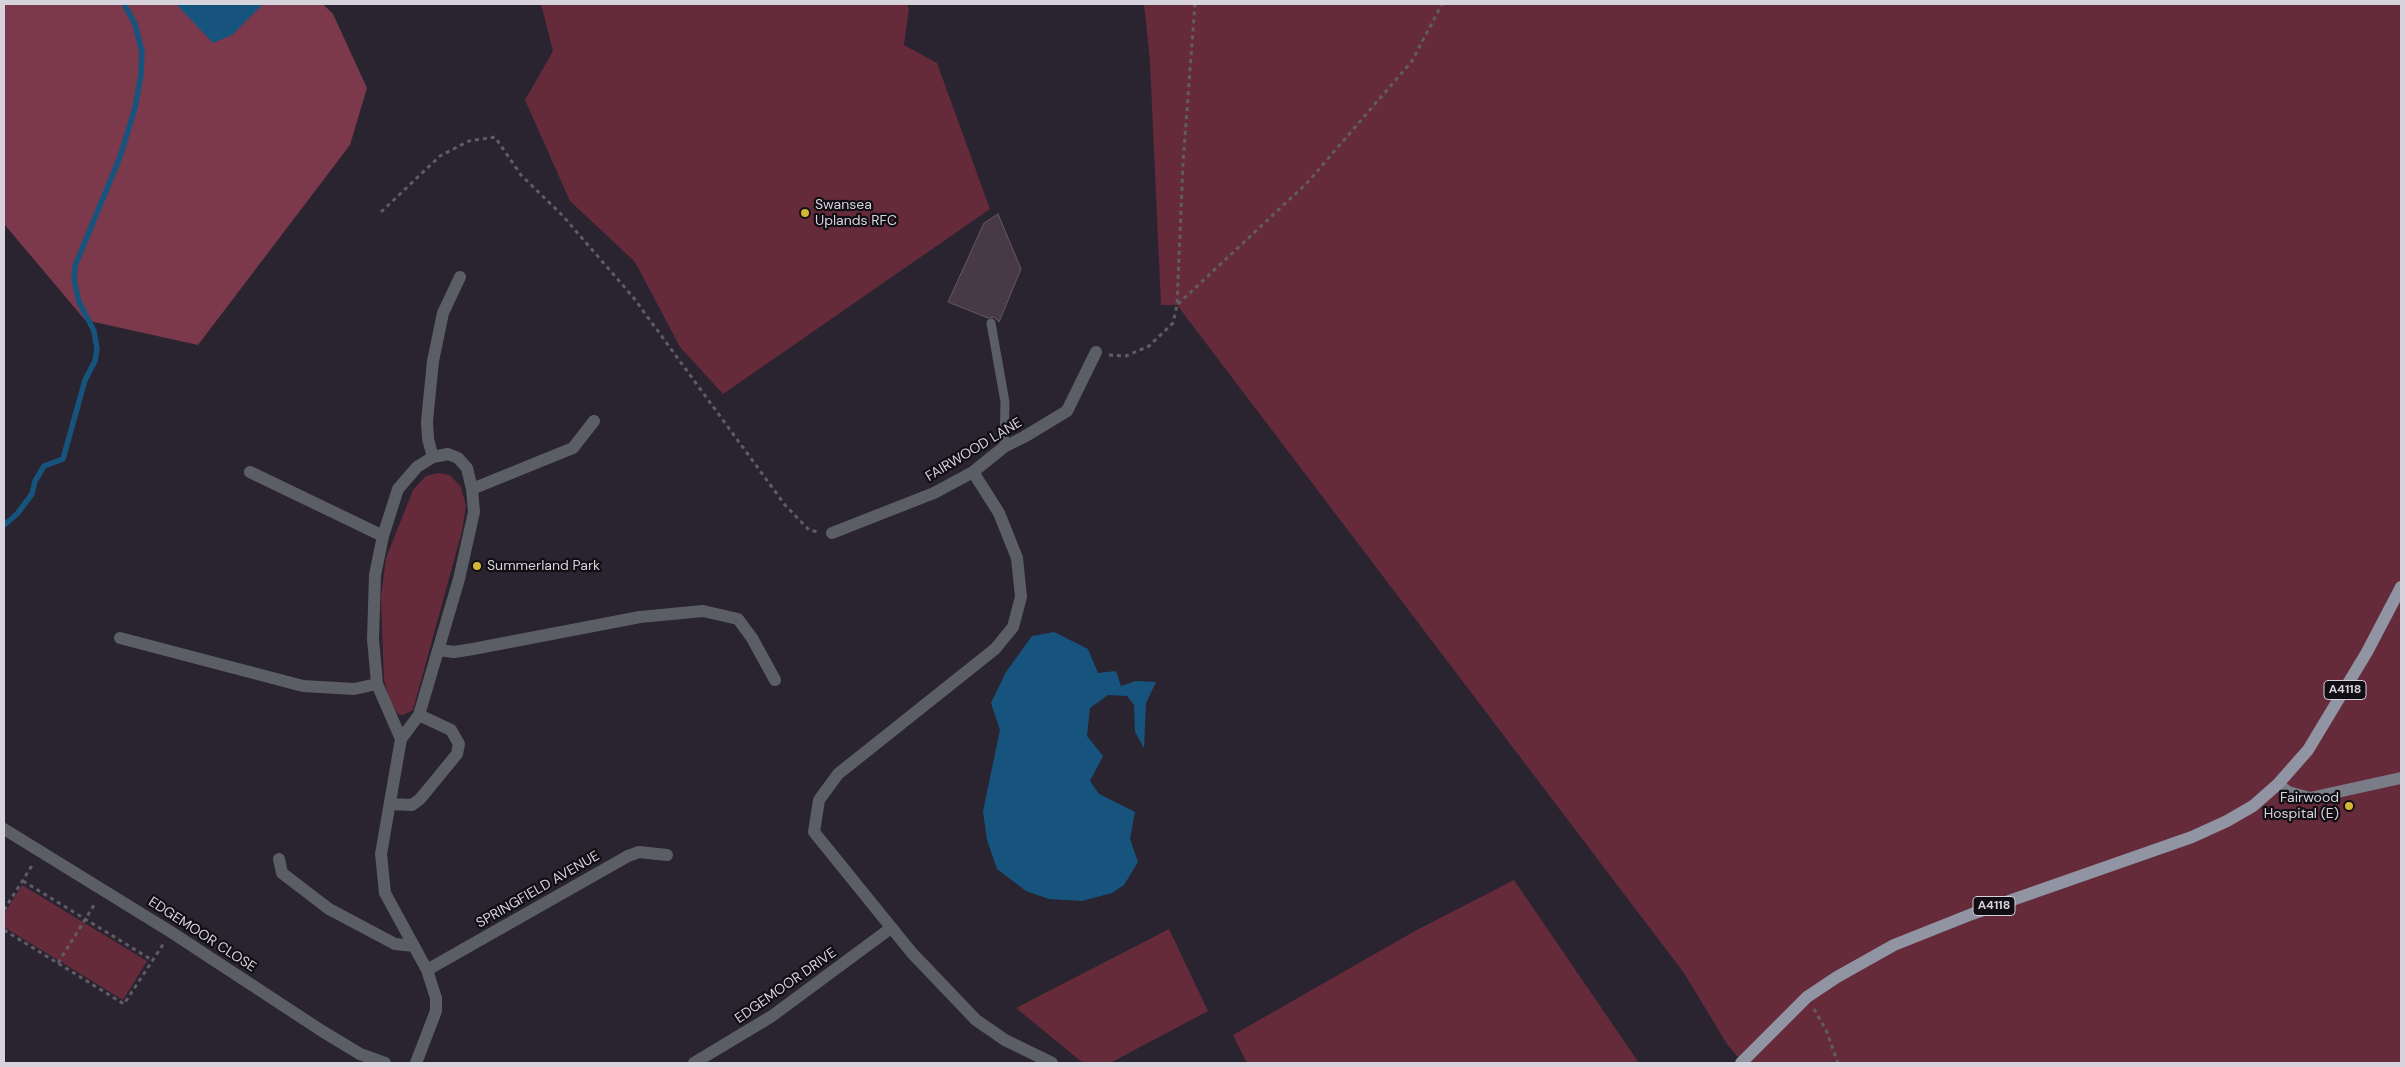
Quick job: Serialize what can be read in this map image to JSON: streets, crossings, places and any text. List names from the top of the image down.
{
  "streets": {
    "main road": ["A4118"],
    "street": [
      "FAIRWOOD LANE",
      "SPRINGFIELD AVENUE",
      "EDGEMOOR CLOSE",
      "EDGEMOOR DRIVE"
    ]
  },
  "places": ["Swansea Uplands RFC", "Summerland Park", "Fairwood Hospital (E)"]
}
